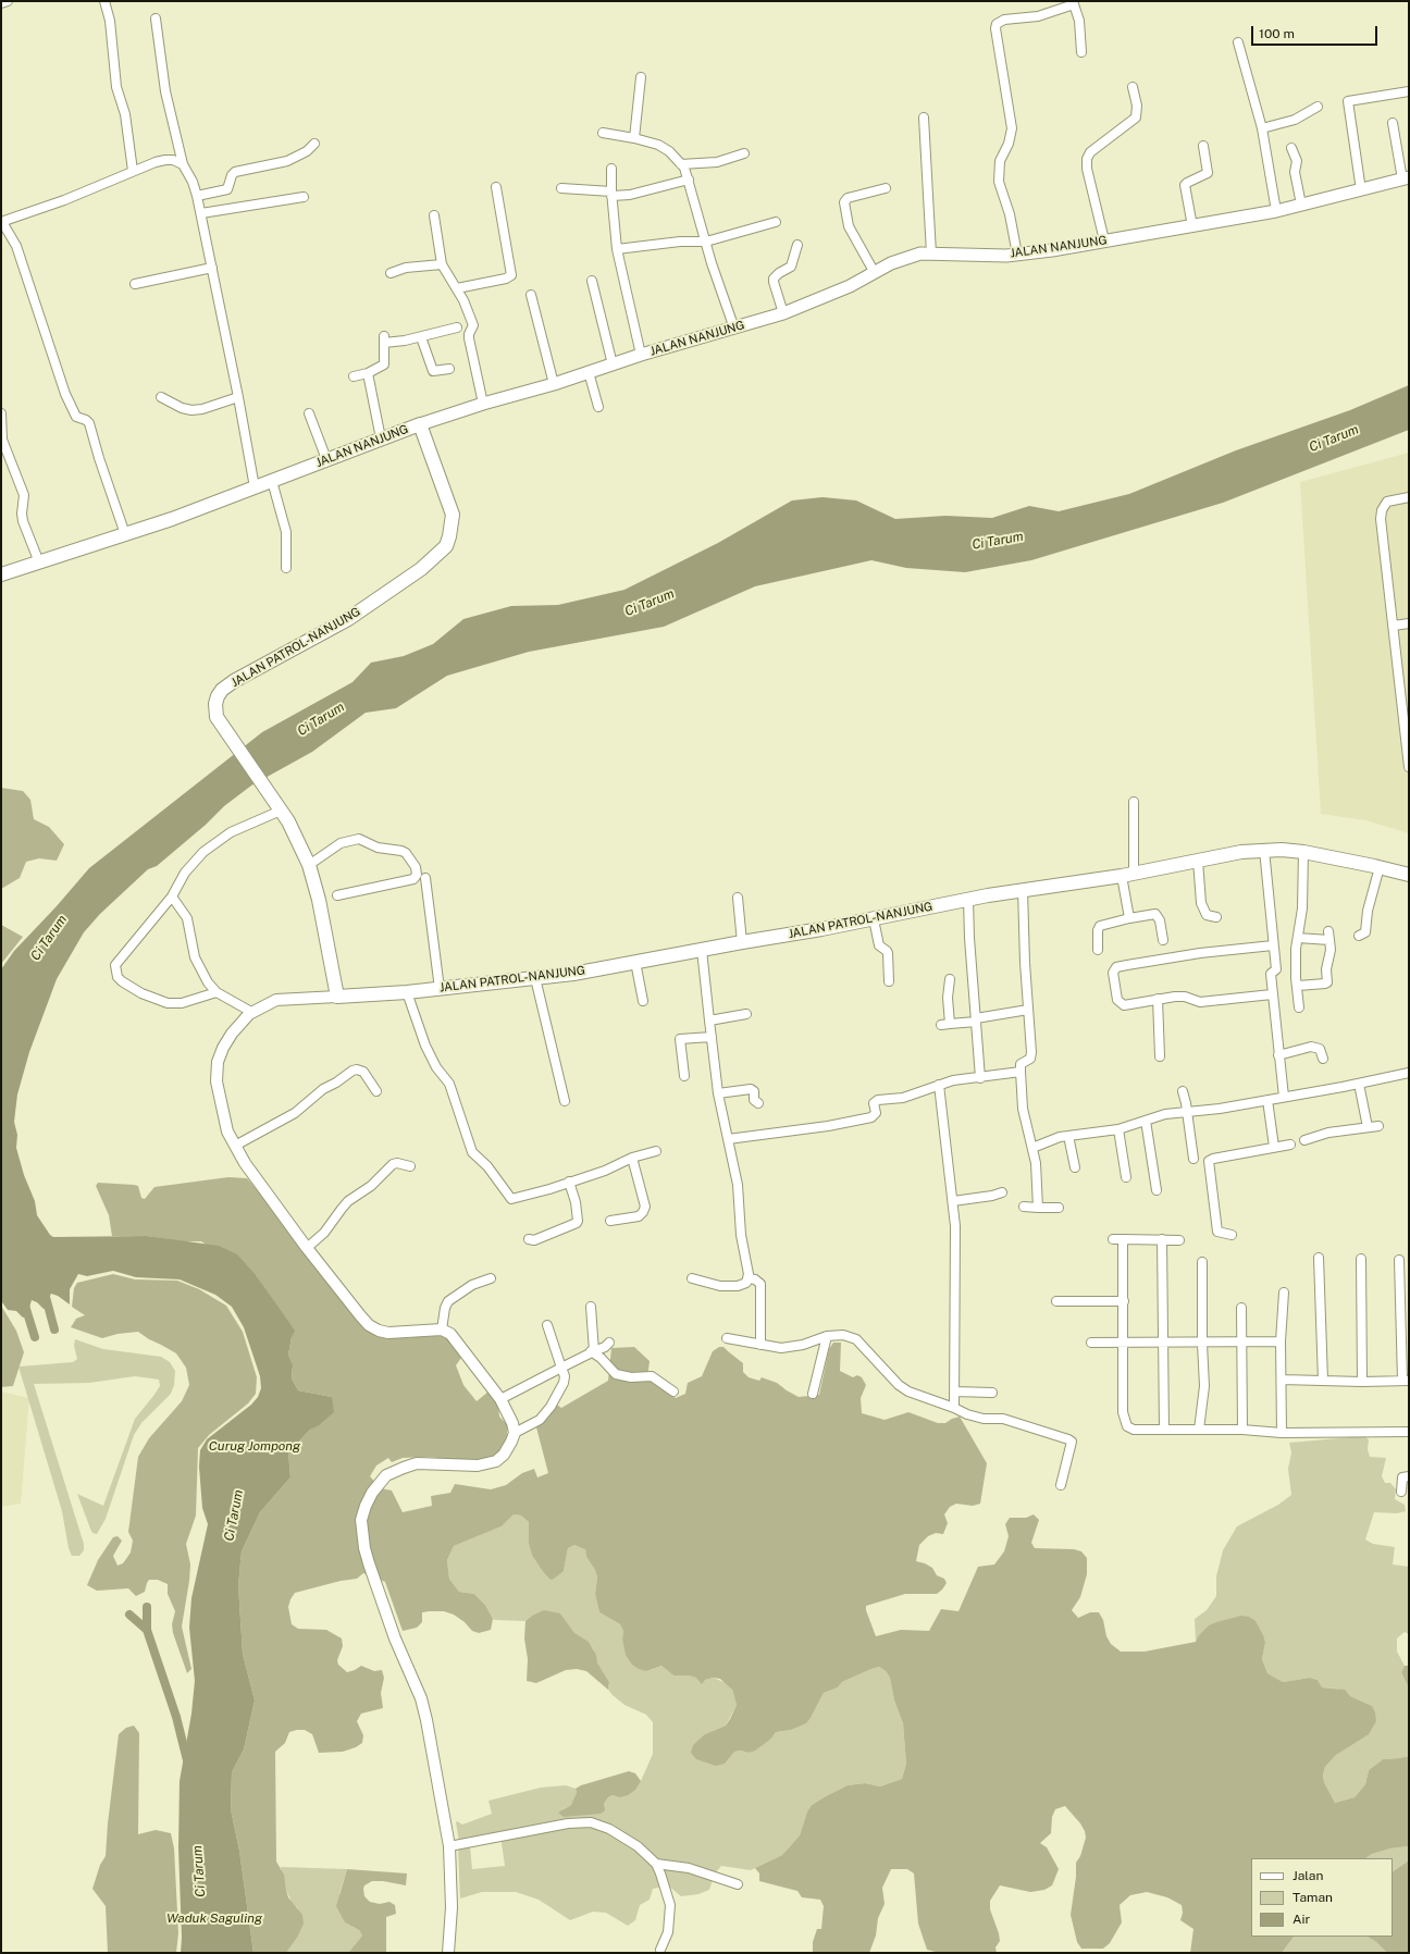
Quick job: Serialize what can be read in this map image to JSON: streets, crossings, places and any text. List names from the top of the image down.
{
  "streets": {
    "main road": ["JALAN NANJUNG", "JALAN PATROL-NANJUNG"]
  },
  "crossings": [
    ["JALAN NANJUNG", "JALAN PATROL-NANJUNG"]
  ],
  "water": ["Ci Tarum", "Curug Jompong", "Waduk Saguling"],
  "legend": ["Jalan", "Taman", "Air"],
  "scale_bar": "100 m"
}
